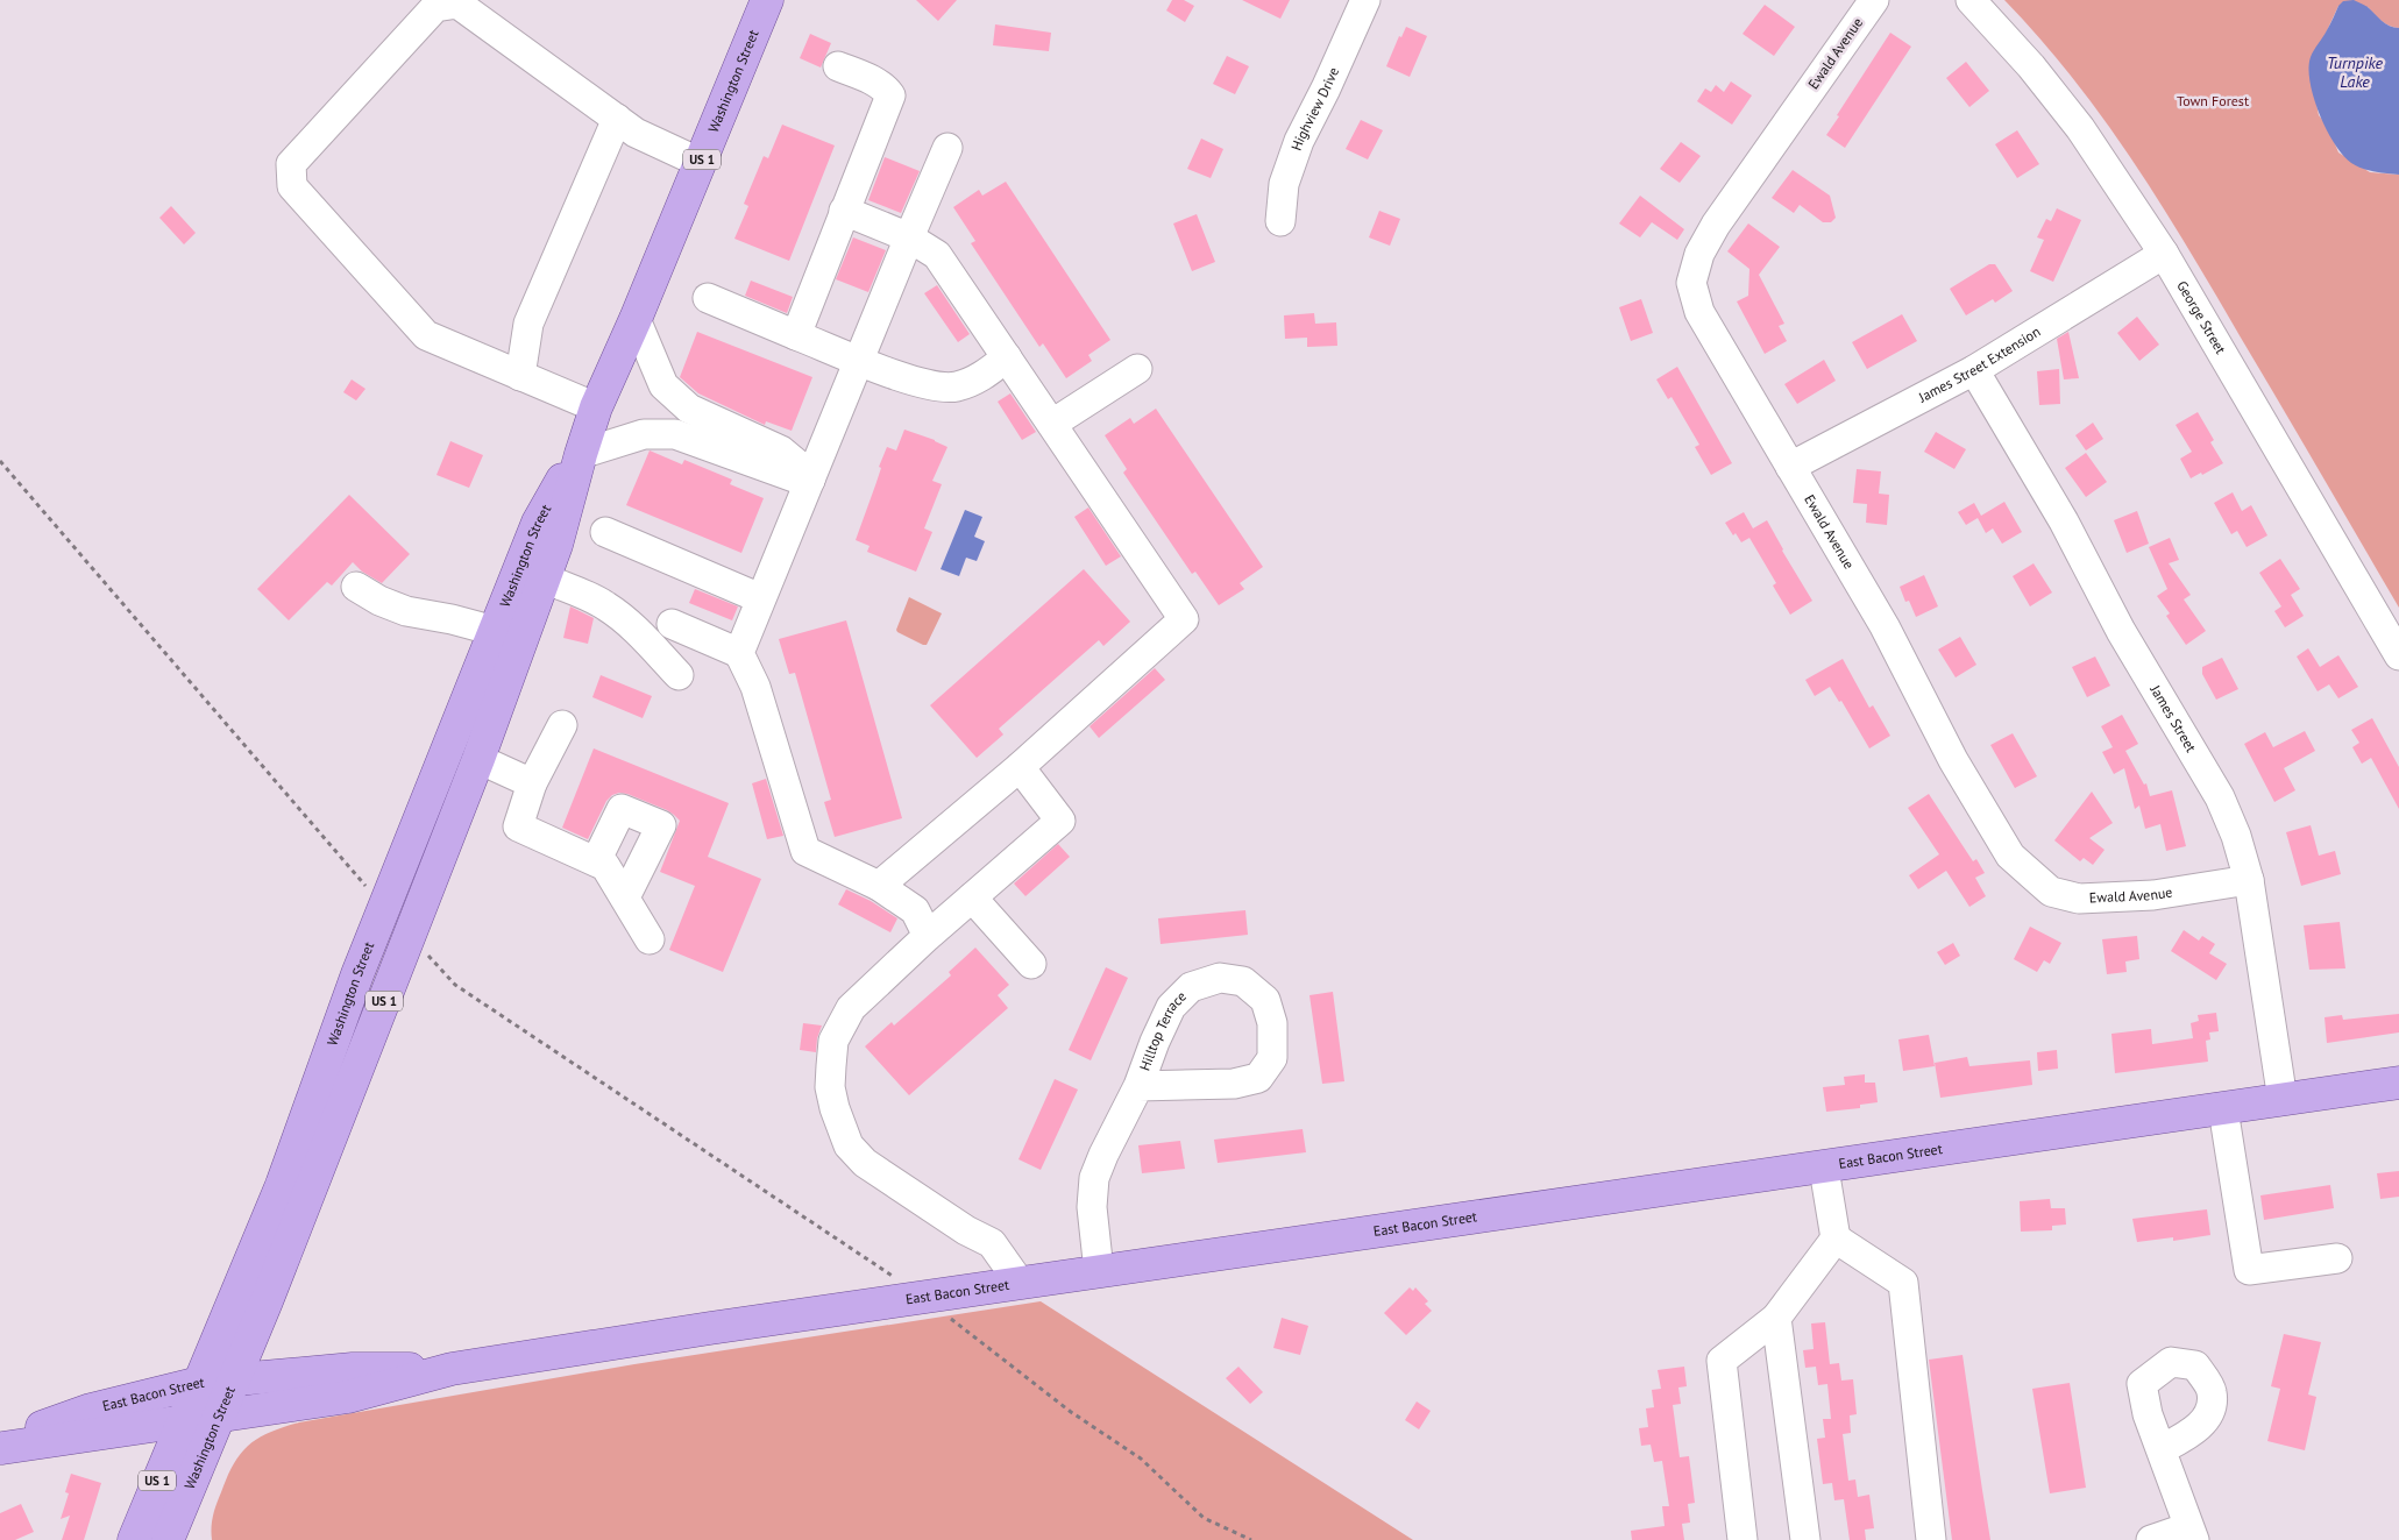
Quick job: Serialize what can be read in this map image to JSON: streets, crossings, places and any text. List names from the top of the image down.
{
  "streets": {
    "main road": ["Washington Street", "US 1", "East Bacon Street"],
    "street": [
      "Ewald Avenue",
      "Highview Drive",
      "George Street",
      "James Street Extension",
      "James Street",
      "Hilltop Terrace"
    ]
  },
  "crossings": [
    ["Ewald Avenue", "James Street Extension"],
    ["Ewald Avenue", "James Street"],
    ["Washington Street", "East Bacon Street"],
    ["George Street", "James Street Extension"],
    ["James Street Extension", "James Street"],
    ["James Street", "East Bacon Street"],
    ["Hilltop Terrace", "East Bacon Street"]
  ],
  "water": ["Turnpike Lake"],
  "parks": ["Town Forest"]
}
